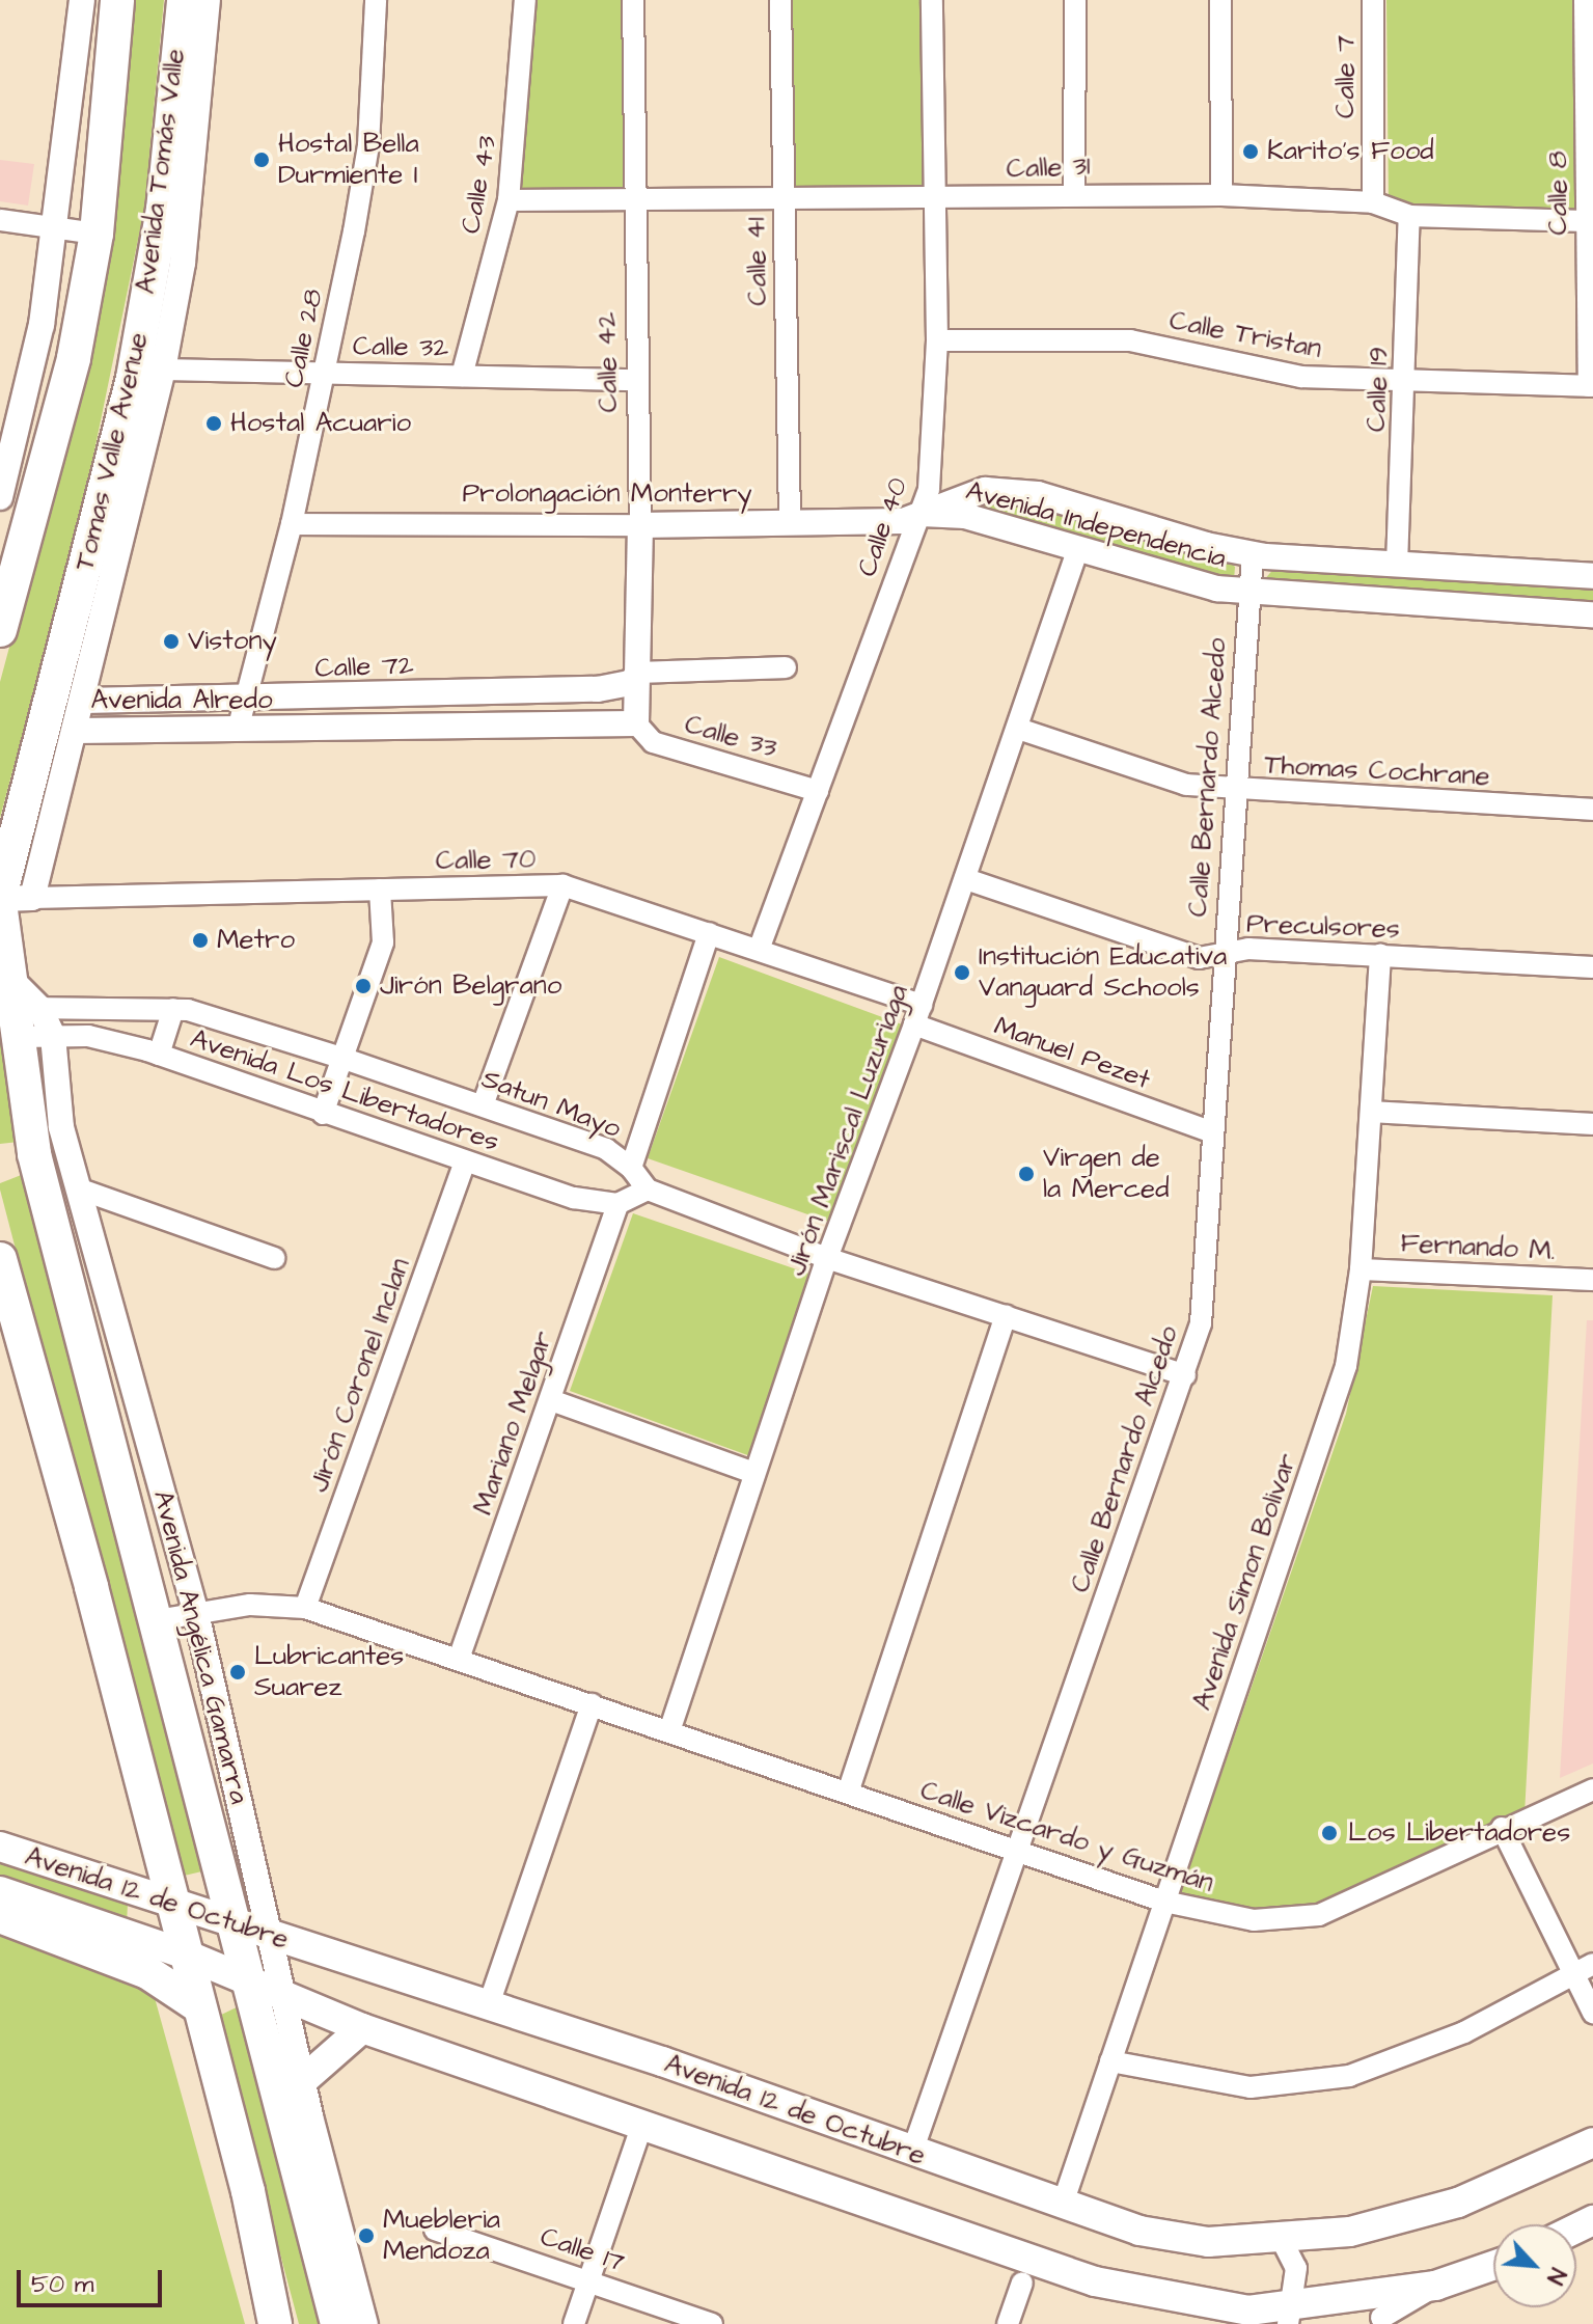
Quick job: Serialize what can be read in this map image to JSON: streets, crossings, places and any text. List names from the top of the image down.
{
  "streets": {
    "main road": ["Tomas Valle Avenue", "Avenida Angélica Gamarra", "Avenida 12 de Octubre"],
    "street": [
      "Calle 7",
      "Calle 31",
      "Avenida Tomás Valle",
      "Calle 43",
      "Calle 8",
      "Calle 41",
      "Calle Tristan",
      "Calle 28",
      "Calle 32",
      "Calle 42",
      "Calle 19",
      "Prolongación Monterry",
      "Avenida Independencia",
      "Calle 40",
      "Calle 72",
      "Avenida Alredo",
      "Calle 33",
      "Thomas Cochrane",
      "Calle Bernardo Alcedo",
      "Calle 70",
      "Preculsores",
      "Manuel Pezet",
      "Avenida Los Libertadores",
      "Satun Mayo",
      "Jirón Mariscal Luzuriaga",
      "Fernando M.",
      "Jirón Coronel Inclan",
      "Mariano Melgar",
      "Avenida Simon Bolivar",
      "Calle Vizcardo y Guzmán",
      "Calle 17"
    ]
  },
  "crossings": [
    ["Calle 7", "Calle 31"],
    ["Calle 31", "Calle 43"],
    ["Calle 31", "Calle 8"],
    ["Calle 31", "Calle 41"],
    ["Calle 31", "Calle 42"],
    ["Calle 31", "Calle 19"],
    ["Calle 31", "Calle 40"],
    ["Avenida Tomás Valle", "Calle 32"],
    ["Avenida Tomás Valle", "Tomas Valle Avenue"],
    ["Avenida Tomás Valle", "Calle 72"],
    ["Avenida Tomás Valle", "Avenida Alredo"],
    ["Avenida Tomás Valle", "Calle 70"],
    ["Avenida Tomás Valle", "Avenida Angélica Gamarra"],
    ["Calle 43", "Calle 32"],
    ["Calle 8", "Calle Tristan"],
    ["Calle 41", "Prolongación Monterry"],
    ["Calle Tristan", "Calle 19"],
    ["Calle Tristan", "Calle 40"],
    ["Calle 28", "Calle 32"],
    ["Calle 28", "Prolongación Monterry"],
    ["Calle 28", "Calle 72"],
    ["Calle 28", "Avenida Alredo"],
    ["Calle 32", "Calle 42"],
    ["Calle 42", "Prolongación Monterry"],
    ["Calle 42", "Calle 72"],
    ["Calle 42", "Avenida Alredo"],
    ["Calle 42", "Calle 33"],
    ["Calle 19", "Avenida Independencia"],
    ["Tomas Valle Avenue", "Calle 70"],
    ["Tomas Valle Avenue", "Avenida Angélica Gamarra"],
    ["Prolongación Monterry", "Avenida Independencia"],
    ["Prolongación Monterry", "Calle 40"],
    ["Avenida Independencia", "Calle 40"],
    ["Avenida Independencia", "Calle Bernardo Alcedo"],
    ["Avenida Independencia", "Jirón Mariscal Luzuriaga"],
    ["Calle 40", "Calle 33"],
    ["Calle 40", "Calle 70"],
    ["Calle 72", "Calle 33"],
    ["Avenida Alredo", "Calle 33"],
    ["Thomas Cochrane", "Calle Bernardo Alcedo"],
    ["Thomas Cochrane", "Jirón Mariscal Luzuriaga"],
    ["Calle Bernardo Alcedo", "Preculsores"],
    ["Calle Bernardo Alcedo", "Manuel Pezet"],
    ["Calle Bernardo Alcedo", "Calle Vizcardo y Guzmán"],
    ["Calle Bernardo Alcedo", "Avenida 12 de Octubre"],
    ["Calle 70", "Manuel Pezet"],
    ["Calle 70", "Jirón Mariscal Luzuriaga"],
    ["Calle 70", "Avenida Angélica Gamarra"],
    ["Preculsores", "Jirón Mariscal Luzuriaga"],
    ["Preculsores", "Avenida Simon Bolivar"],
    ["Manuel Pezet", "Jirón Mariscal Luzuriaga"],
    ["Avenida Los Libertadores", "Jirón Coronel Inclan"],
    ["Avenida Los Libertadores", "Mariano Melgar"],
    ["Avenida Los Libertadores", "Avenida Angélica Gamarra"],
    ["Satun Mayo", "Avenida Angélica Gamarra"],
    ["Jirón Mariscal Luzuriaga", "Calle Vizcardo y Guzmán"],
    ["Fernando M.", "Avenida Simon Bolivar"],
    ["Jirón Coronel Inclan", "Calle Vizcardo y Guzmán"],
    ["Mariano Melgar", "Calle Vizcardo y Guzmán"],
    ["Avenida Simon Bolivar", "Calle Vizcardo y Guzmán"],
    ["Avenida Simon Bolivar", "Avenida 12 de Octubre"],
    ["Avenida Angélica Gamarra", "Calle Vizcardo y Guzmán"],
    ["Avenida Angélica Gamarra", "Avenida 12 de Octubre"]
  ],
  "places": [
    "Karito's Food",
    "Hostal Bella Durmiente I",
    "Hostal Acuario",
    "Vistony",
    "Metro",
    "Institución Educativa Vanguard Schools",
    "Jirón Belgrano",
    "Virgen de la Merced",
    "Lubricantes Suarez",
    "Los Libertadores",
    "Muebleria Mendoza"
  ],
  "scale_bar": "50 m",
  "north": "bottom right"
}
